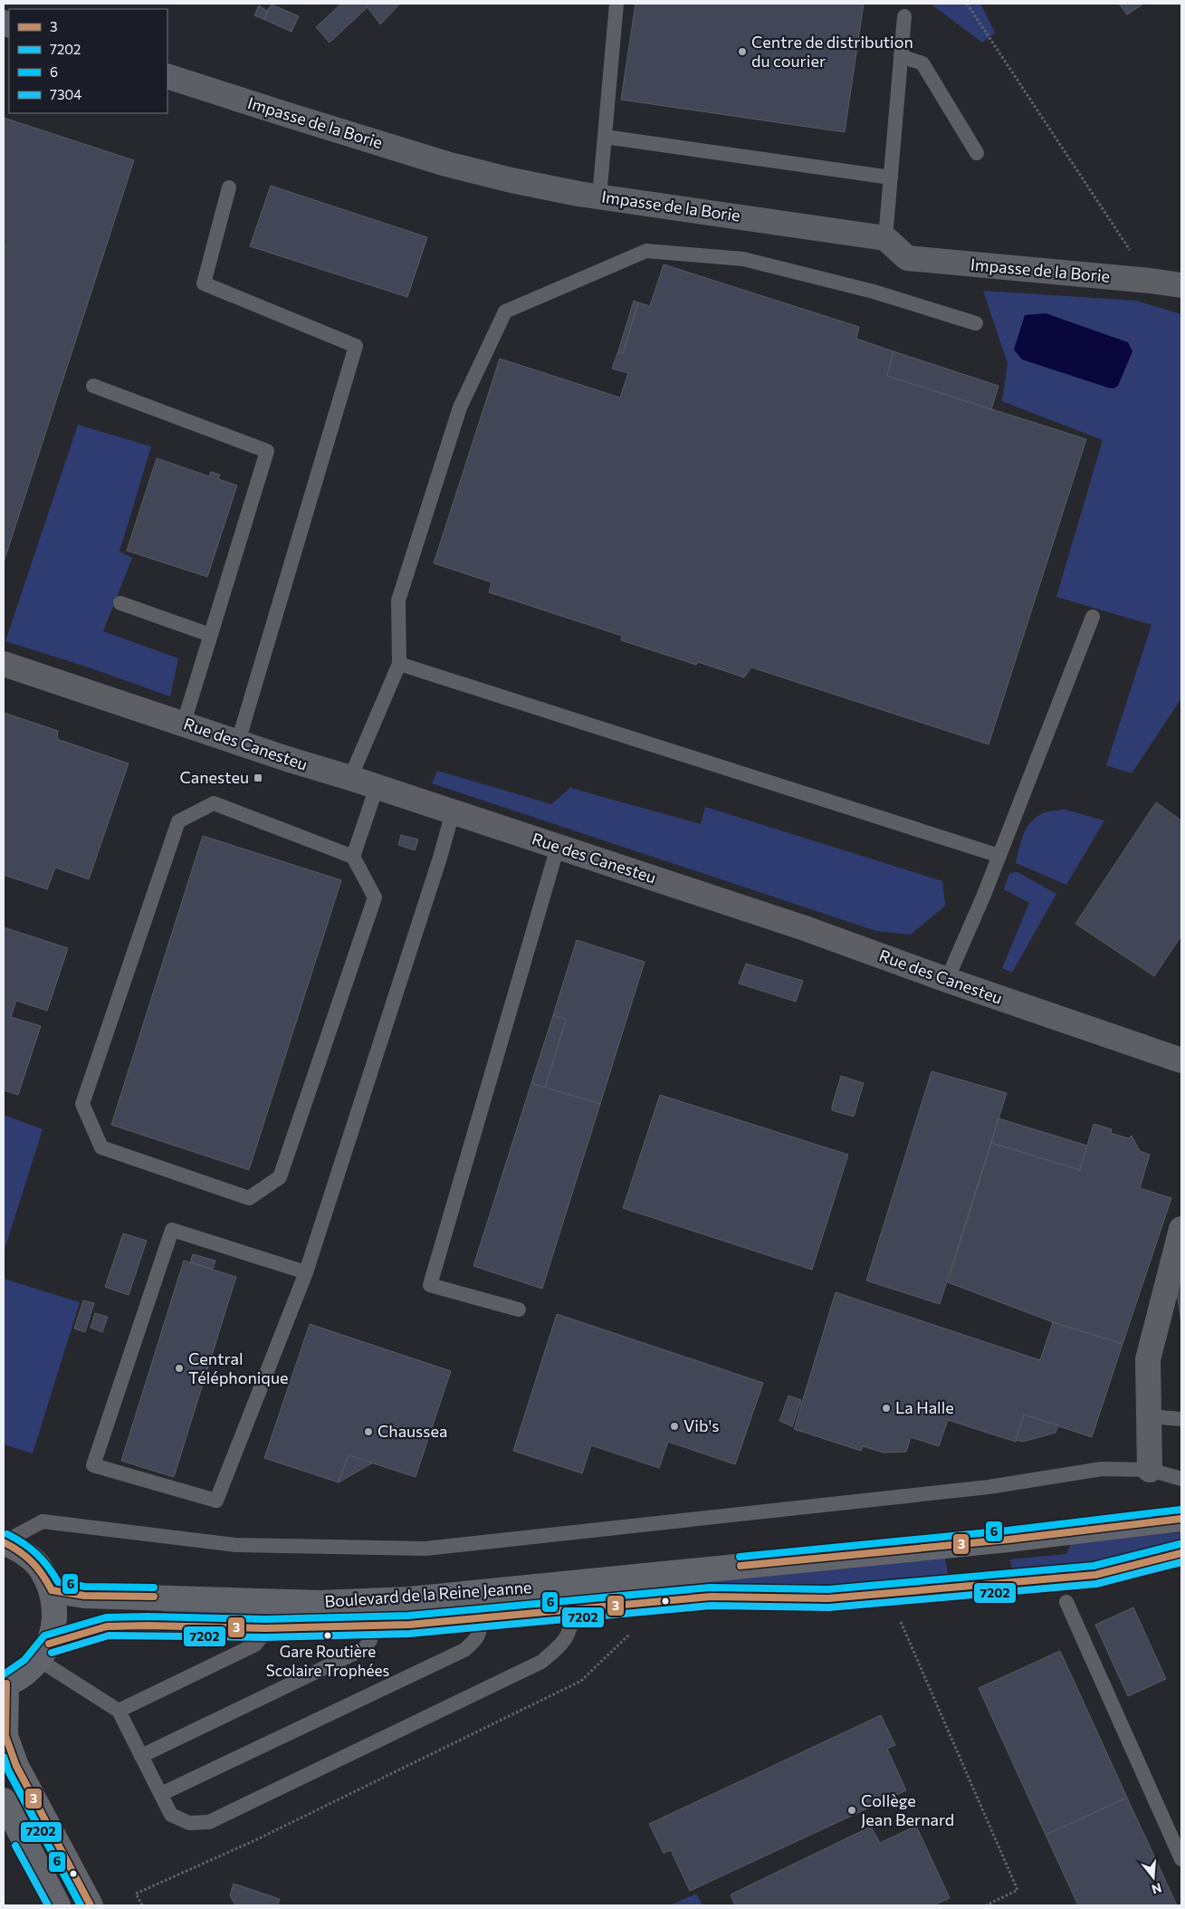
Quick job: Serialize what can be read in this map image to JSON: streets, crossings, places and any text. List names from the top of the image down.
{
  "streets": {
    "main road": ["Boulevard de la Reine Jeanne"],
    "street": ["Impasse de la Borie", "Rue des Canesteu"]
  },
  "places": {
    "other": [
      "Centre de distribution du courier",
      "Central Téléphonique",
      "La Halle",
      "Vib's",
      "Chaussea",
      "Gare Routière Scolaire Trophées",
      "Collège Jean Bernard"
    ],
    "transit": ["Canesteu"]
  },
  "lines": [
    "transit line 6",
    "transit line 3",
    "transit line 7202",
    "transit line 7304"
  ],
  "legend": [
    "3",
    "7202",
    "6",
    "7304"
  ],
  "north": "bottom"
}
